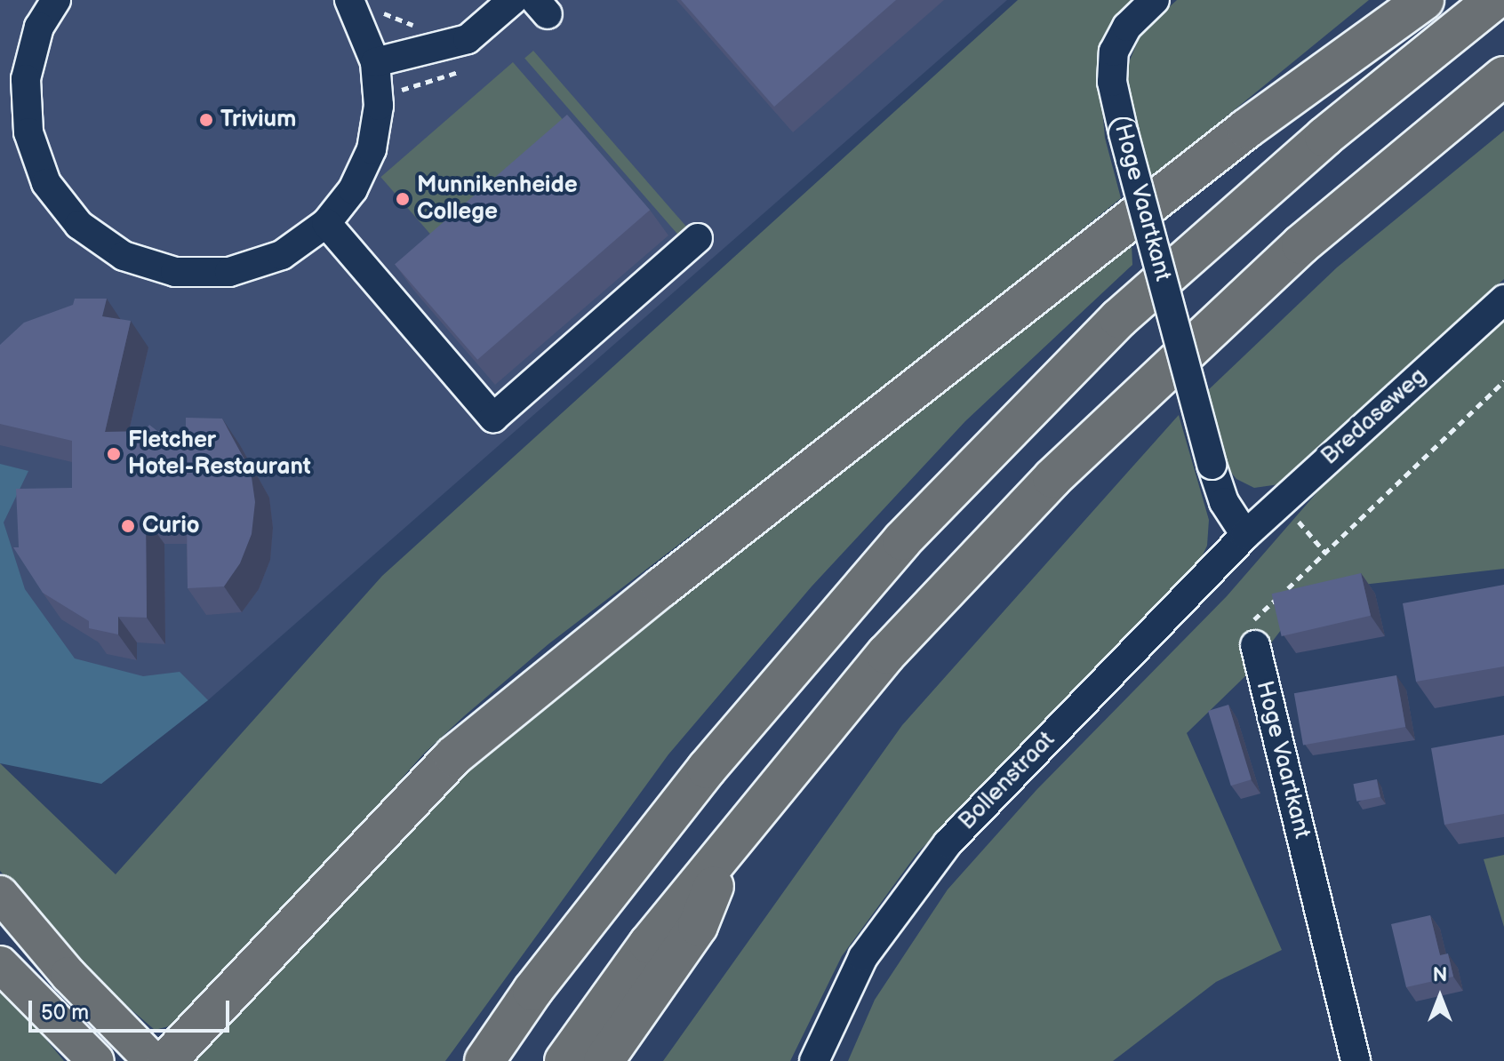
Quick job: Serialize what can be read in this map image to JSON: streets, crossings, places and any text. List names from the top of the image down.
{
  "streets": {
    "street": ["Hoge Vaartkant", "Bredaseweg", "Bollenstraat"]
  },
  "crossings": [
    ["Hoge Vaartkant", "Bredaseweg"],
    ["Hoge Vaartkant", "Bollenstraat"],
    ["Bredaseweg", "Bollenstraat"]
  ],
  "places": [
    "Trivium",
    "Munnikenheide College",
    "Fletcher Hotel-Restaurant",
    "Curio"
  ],
  "scale_bar": "50 m",
  "north": "top"
}
